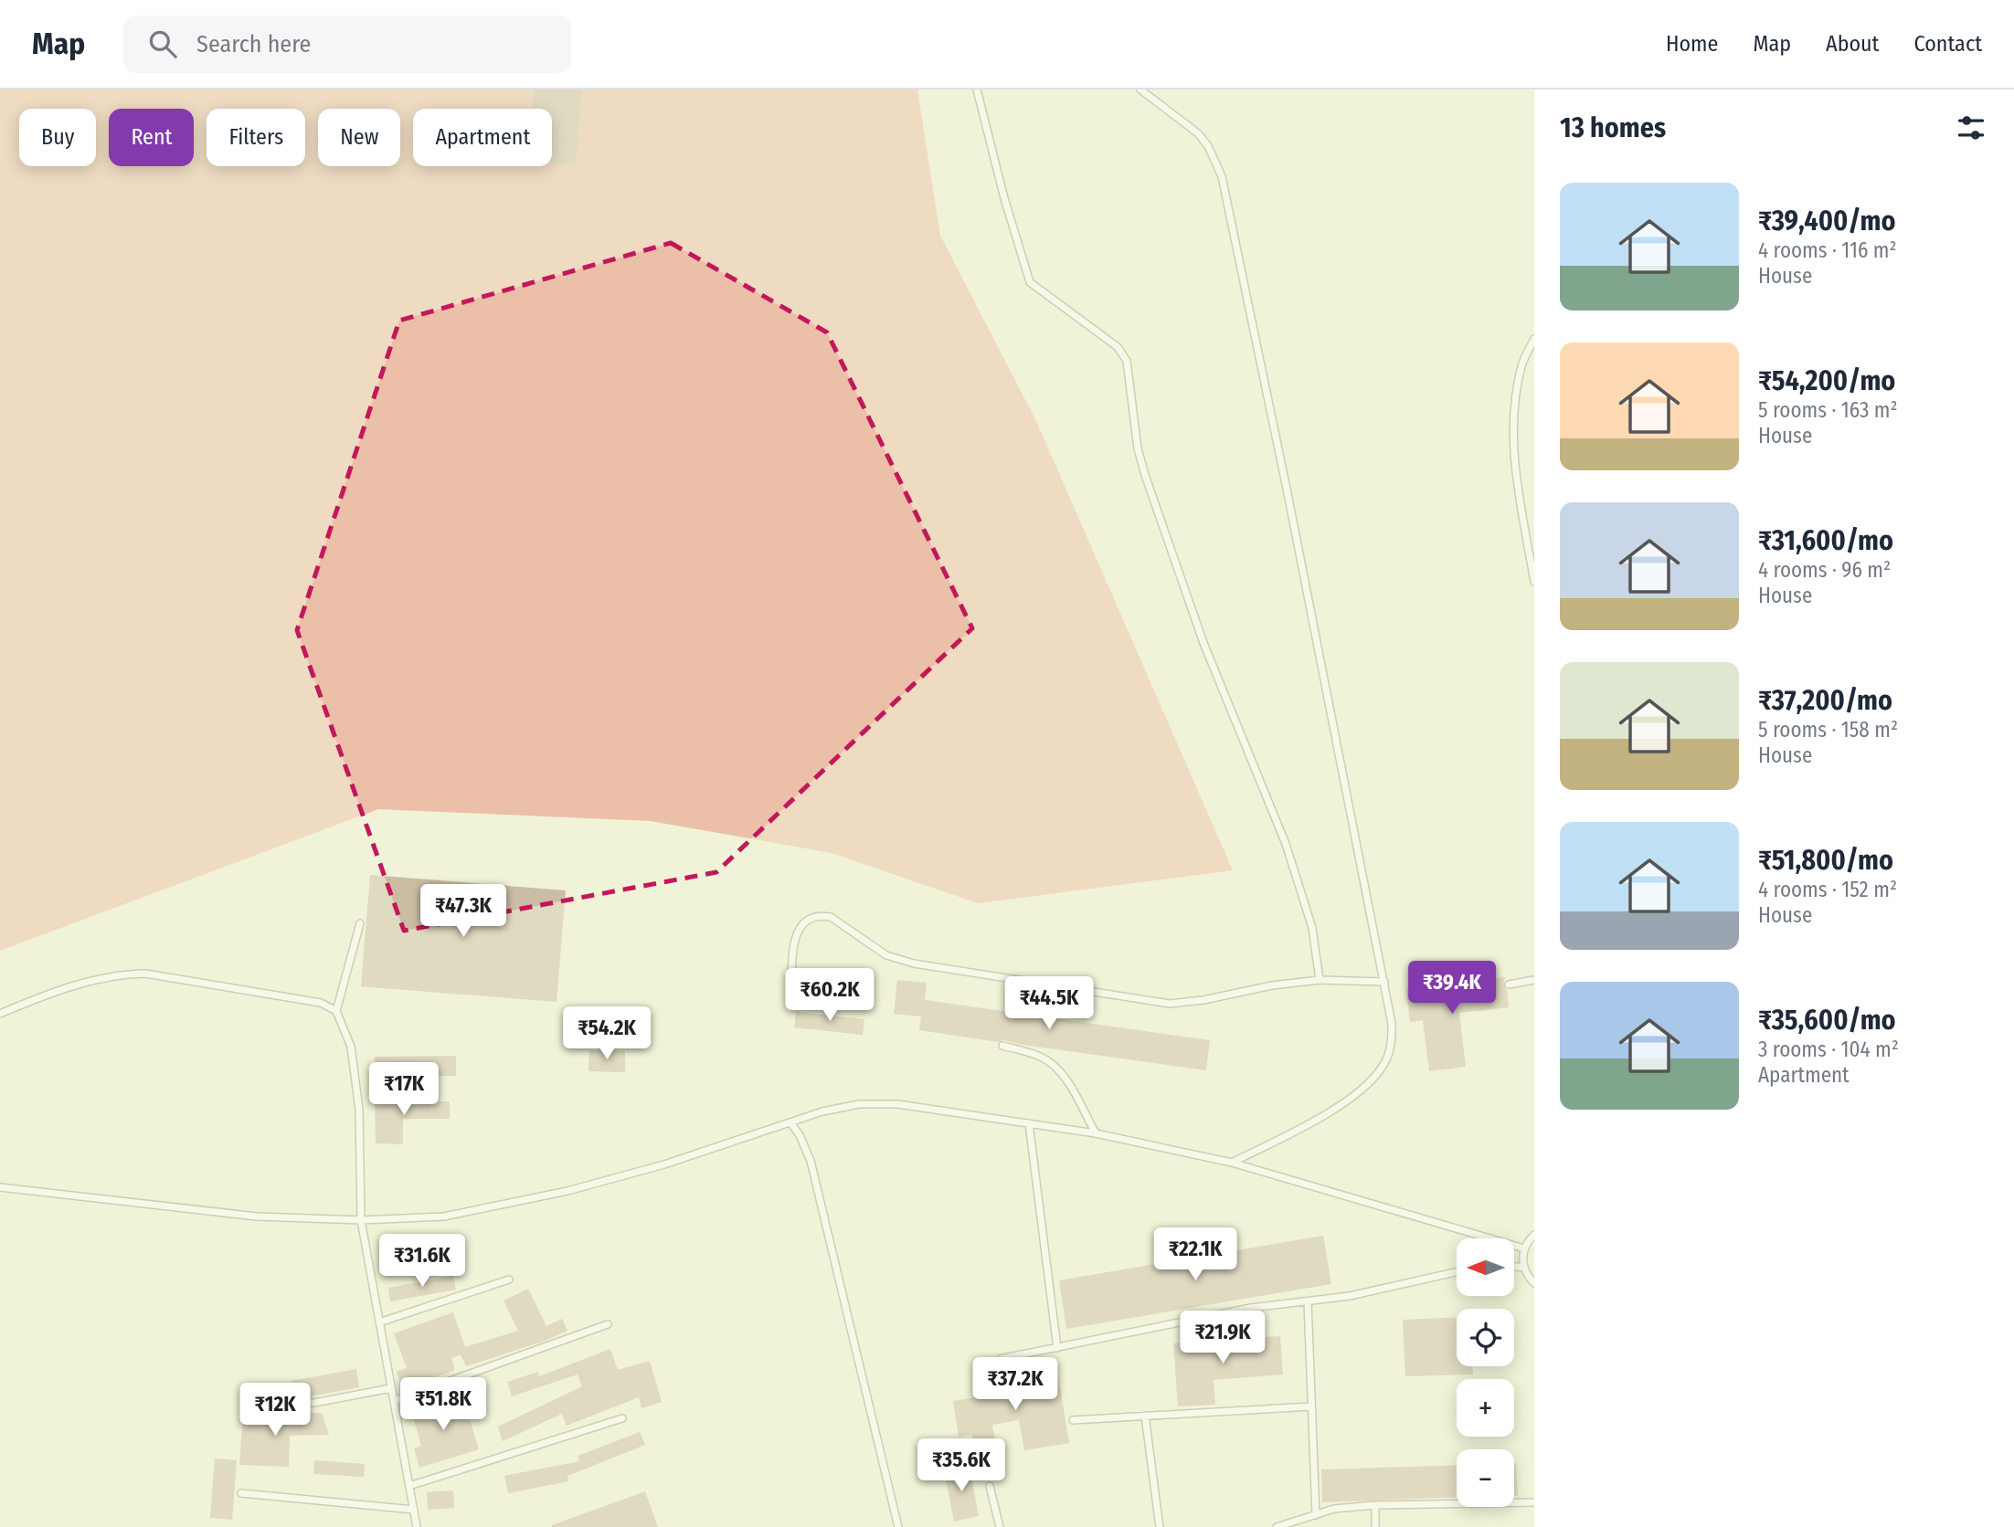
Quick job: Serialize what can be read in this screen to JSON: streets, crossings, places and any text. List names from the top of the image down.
{
  "north": "left",
  "page": {
    "header": "Map",
    "search": "Search here",
    "nav": [
      "Home",
      "Map",
      "About",
      "Contact"
    ],
    "heading": "13 homes",
    "chip": [
      "Buy",
      "Rent",
      "Filters",
      "New",
      "Apartment"
    ],
    "list": [
      {
        "name": "₹39,400/mo",
        "note": "4 rooms · 116 m² · House"
      },
      {
        "name": "₹54,200/mo",
        "note": "5 rooms · 163 m² · House"
      },
      {
        "name": "₹31,600/mo",
        "note": "4 rooms · 96 m² · House"
      },
      {
        "name": "₹37,200/mo",
        "note": "5 rooms · 158 m² · House"
      },
      {
        "name": "₹51,800/mo",
        "note": "4 rooms · 152 m² · House"
      },
      {
        "name": "₹35,600/mo",
        "note": "3 rooms · 104 m² · Apartment"
      }
    ],
    "price": [
      "₹47.3K",
      "₹39.4K",
      "₹60.2K",
      "₹44.5K",
      "₹54.2K",
      "₹17K",
      "₹22.1K",
      "₹31.6K",
      "₹21.9K",
      "₹37.2K",
      "₹51.8K",
      "₹12K",
      "₹35.6K"
    ],
    "map_buttons": ["+", "−"]
  }
}
